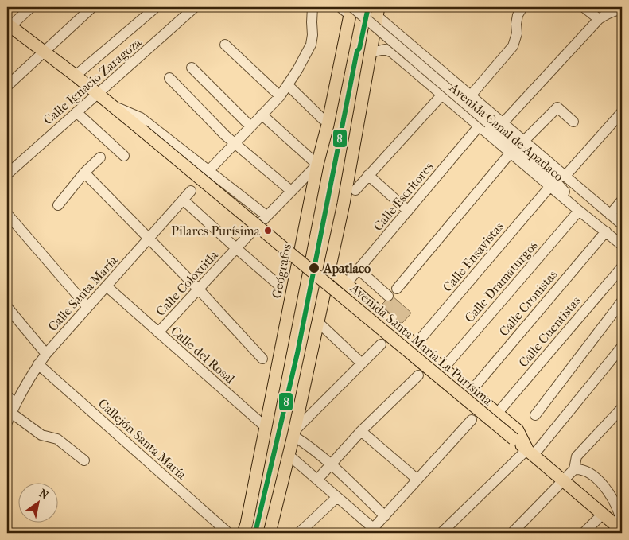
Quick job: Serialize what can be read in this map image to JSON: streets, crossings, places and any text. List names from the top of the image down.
{
  "streets": {
    "main road": ["Geógrafos", "Avenida Santa María La Purísima"],
    "street": [
      "Calle Ignacio Zaragoza",
      "Avenida Canal de Apatlaco",
      "Calle Escritores",
      "Calle Ensayistas",
      "Calle Dramaturgos",
      "Calle Coloxtitla",
      "Calle Santa María",
      "Calle Cronistas",
      "Calle Cuentistas",
      "Calle del Rosal",
      "Callejón Santa María"
    ]
  },
  "crossings": [
    ["Calle Ignacio Zaragoza", "Avenida Santa María La Purísima"],
    ["Avenida Canal de Apatlaco", "Calle Escritores"],
    ["Avenida Canal de Apatlaco", "Calle Ensayistas"],
    ["Avenida Canal de Apatlaco", "Calle Dramaturgos"],
    ["Avenida Canal de Apatlaco", "Calle Cronistas"],
    ["Geógrafos", "Calle Coloxtitla"],
    ["Geógrafos", "Calle del Rosal"],
    ["Calle Coloxtitla", "Avenida Santa María La Purísima"],
    ["Calle Coloxtitla", "Calle del Rosal"],
    ["Calle Santa María", "Calle del Rosal"],
    ["Calle Santa María", "Callejón Santa María"]
  ],
  "places": ["Pilares Purísima", "Apatlaco"],
  "lines": ["transit line 8"],
  "north": "top right"
}
